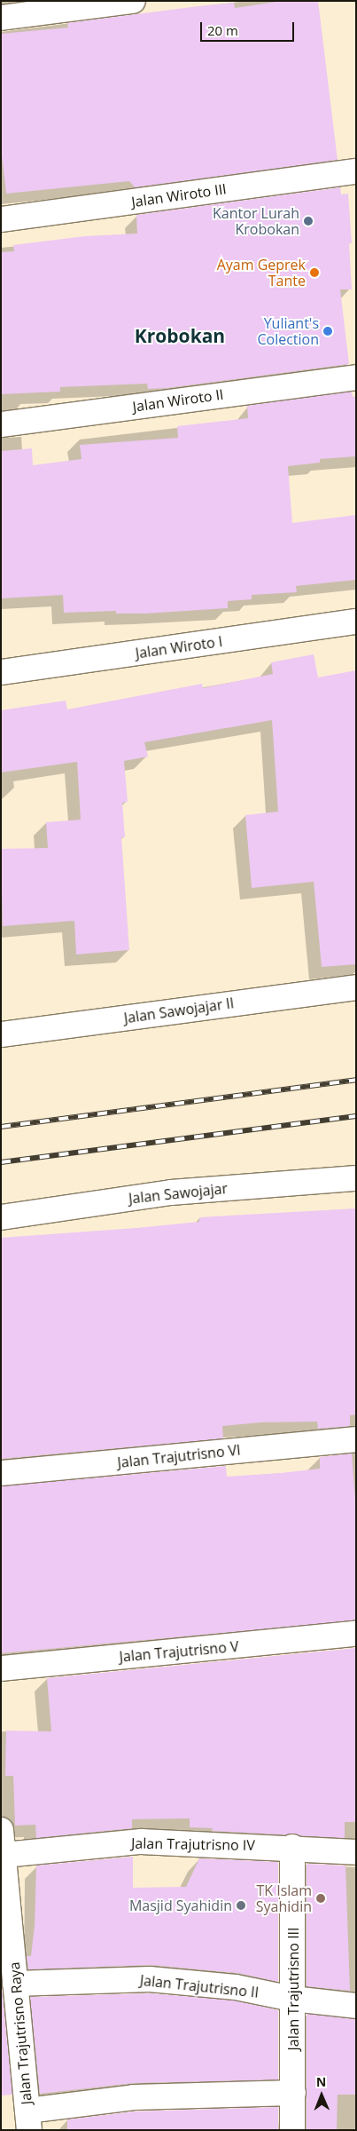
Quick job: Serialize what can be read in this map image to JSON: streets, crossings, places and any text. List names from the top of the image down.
{
  "streets": {
    "street": [
      "Jalan Wiroto III",
      "Jalan Wiroto II",
      "Jalan Wiroto I",
      "Jalan Sawojajar II",
      "Jalan Sawojajar",
      "Jalan Trajutrisno VI",
      "Jalan Trajutrisno V",
      "Jalan Trajutrisno IV",
      "Jalan Trajutrisno II",
      "Jalan Trajutrisno III",
      "Jalan Trajutrisno Raya"
    ]
  },
  "crossings": [
    ["Jalan Trajutrisno IV", "Jalan Trajutrisno III"],
    ["Jalan Trajutrisno IV", "Jalan Trajutrisno Raya"],
    ["Jalan Trajutrisno II", "Jalan Trajutrisno III"],
    ["Jalan Trajutrisno II", "Jalan Trajutrisno Raya"]
  ],
  "districts": ["Krobokan"],
  "places": [
    "Kantor Lurah Krobokan",
    "Ayam Geprek Tante",
    "Yuliant's Colection",
    "TK Islam Syahidin",
    "Masjid Syahidin"
  ],
  "scale_bar": "20 m",
  "north": "top"
}
